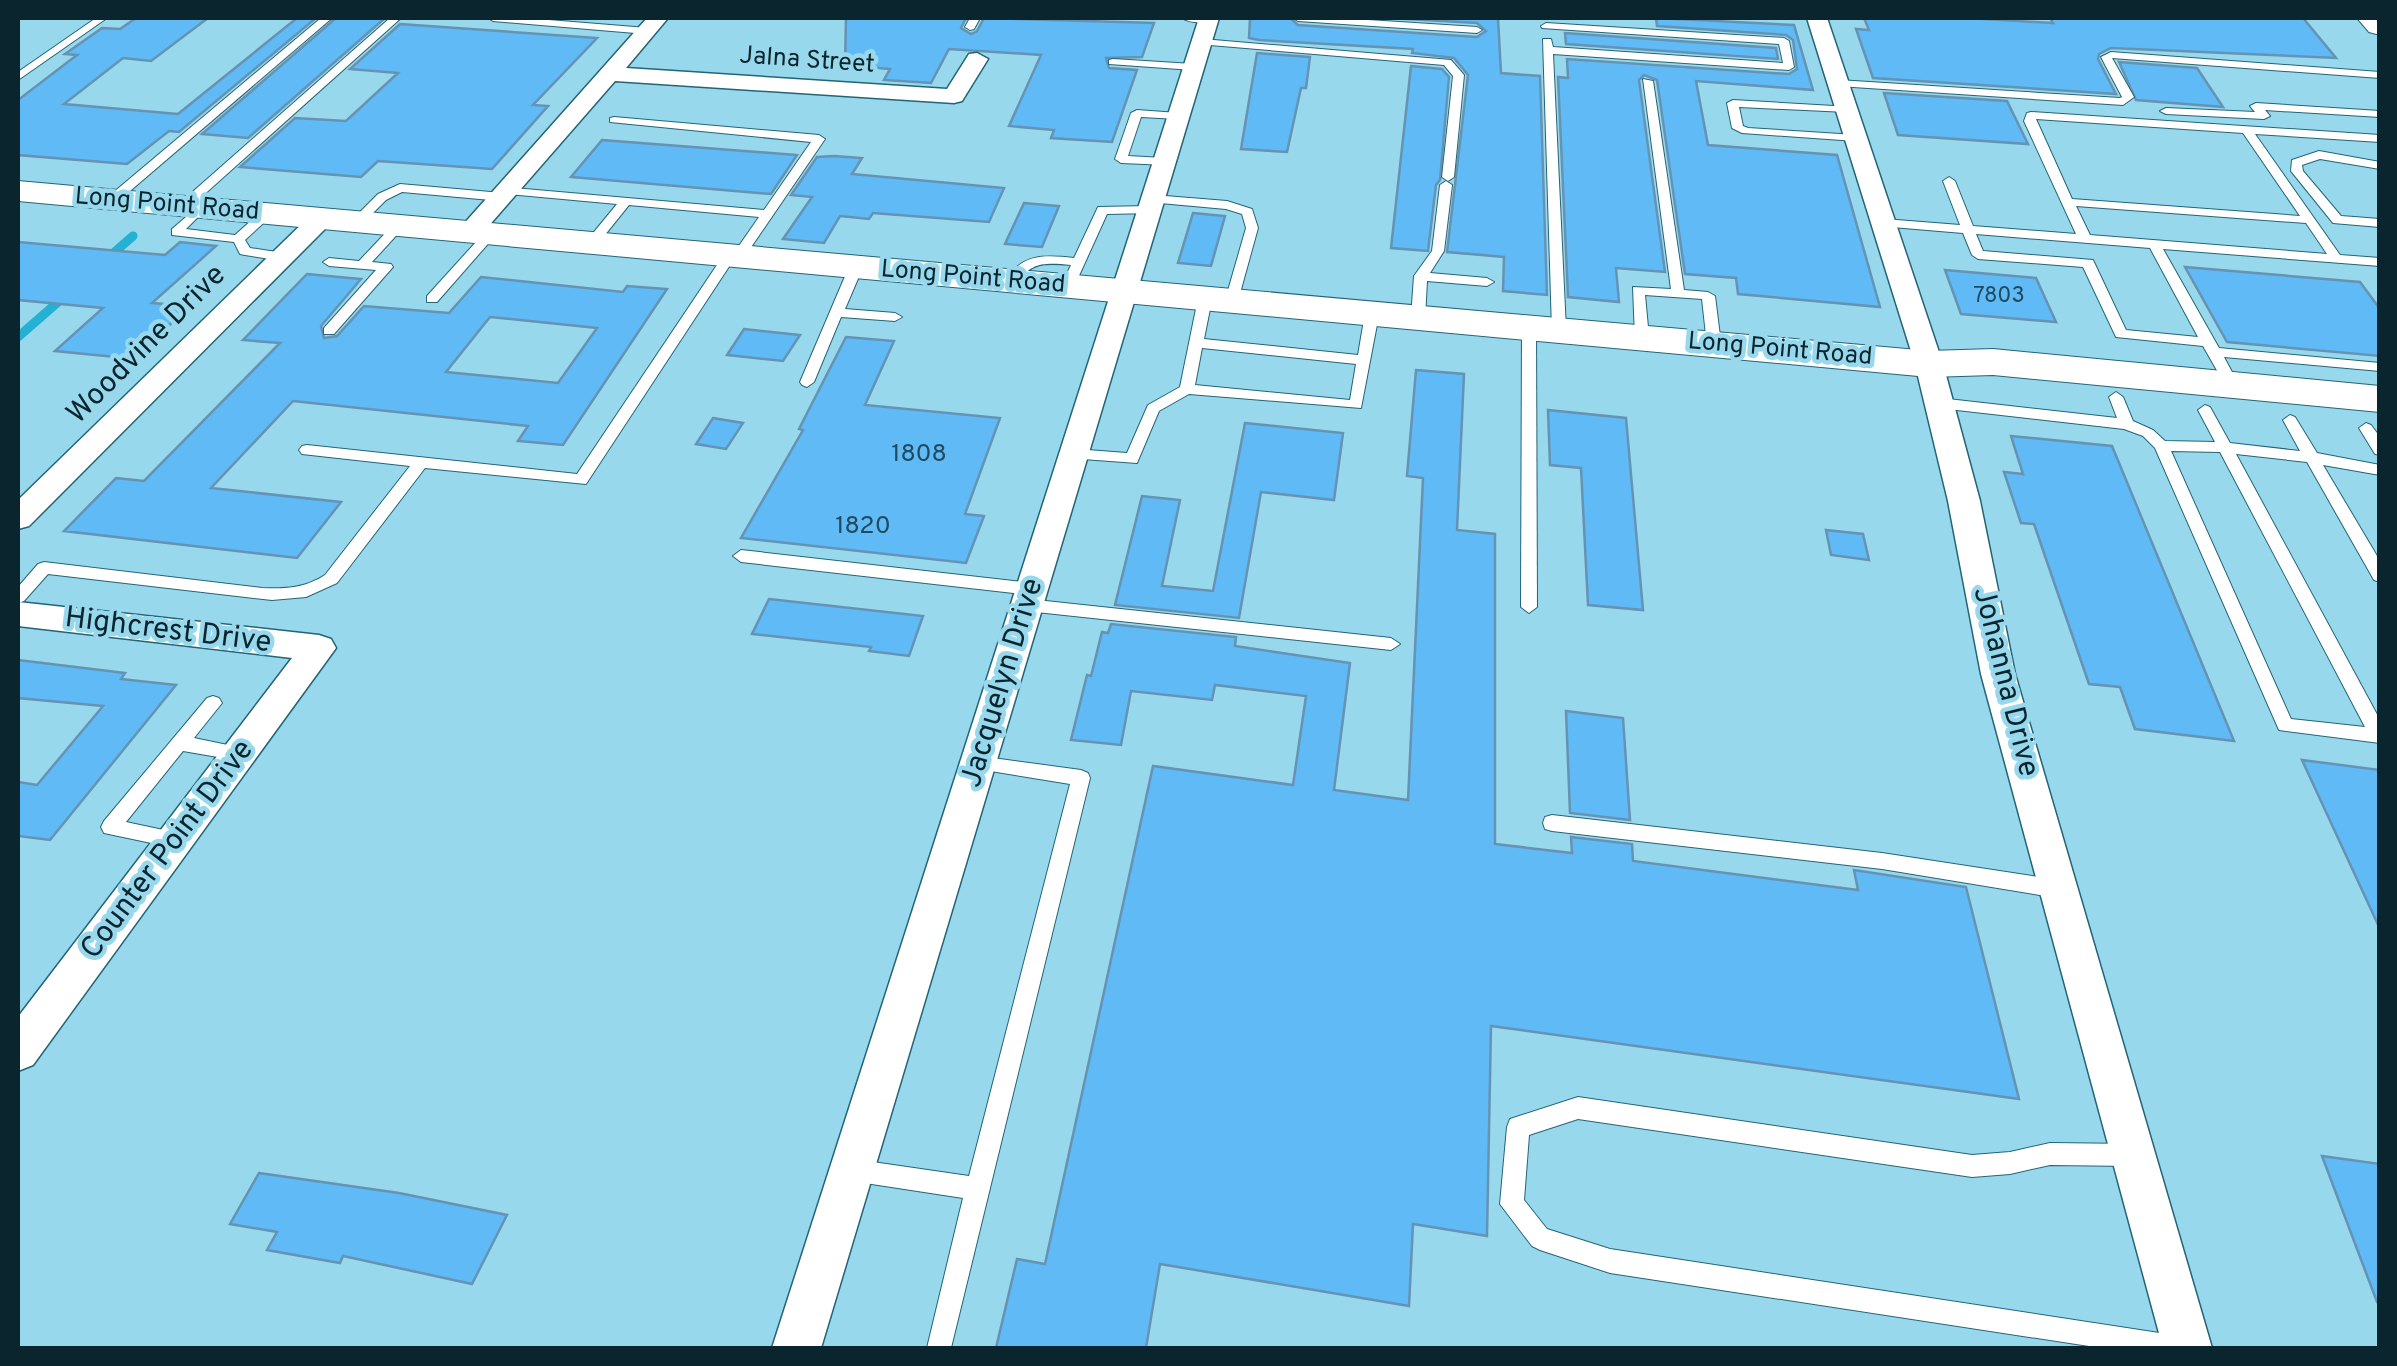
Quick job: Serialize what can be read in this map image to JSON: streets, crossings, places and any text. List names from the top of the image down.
{
  "streets": {
    "main road": ["Long Point Road"],
    "street": [
      "Jalna Street",
      "Woodvine Drive",
      "Highcrest Drive",
      "Johanna Drive",
      "Jacquelyn Drive",
      "Counter Point Drive"
    ]
  },
  "crossings": [
    ["Long Point Road", "Woodvine Drive"],
    ["Long Point Road", "Johanna Drive"],
    ["Long Point Road", "Jacquelyn Drive"],
    ["Highcrest Drive", "Counter Point Drive"]
  ],
  "house_numbers": ["7803", "1808", "1820"]
}
